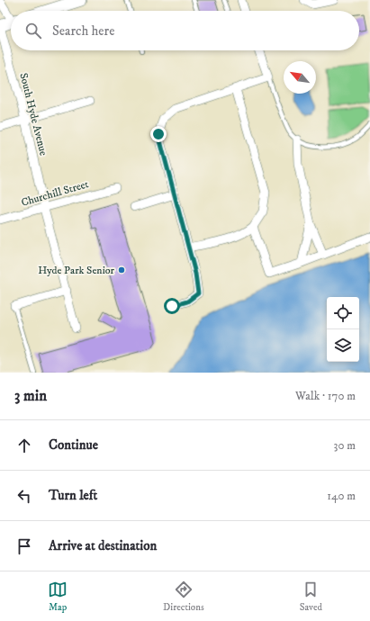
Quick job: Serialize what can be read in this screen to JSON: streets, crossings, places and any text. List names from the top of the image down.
{
  "streets": {
    "street": ["South Hyde Avenue", "Churchill Street"]
  },
  "crossings": [
    ["South Hyde Avenue", "Churchill Street"]
  ],
  "places": ["Hyde Park Senior"],
  "north": "top left",
  "page": {
    "search": "Search here",
    "heading": ["3 min", "Walk · 170 m"],
    "list": [
      ["Continue", "30 m"],
      ["Turn left", "140 m"],
      "Arrive at destination"
    ],
    "nav": ["Map", "Directions", "Saved"]
  }
}
